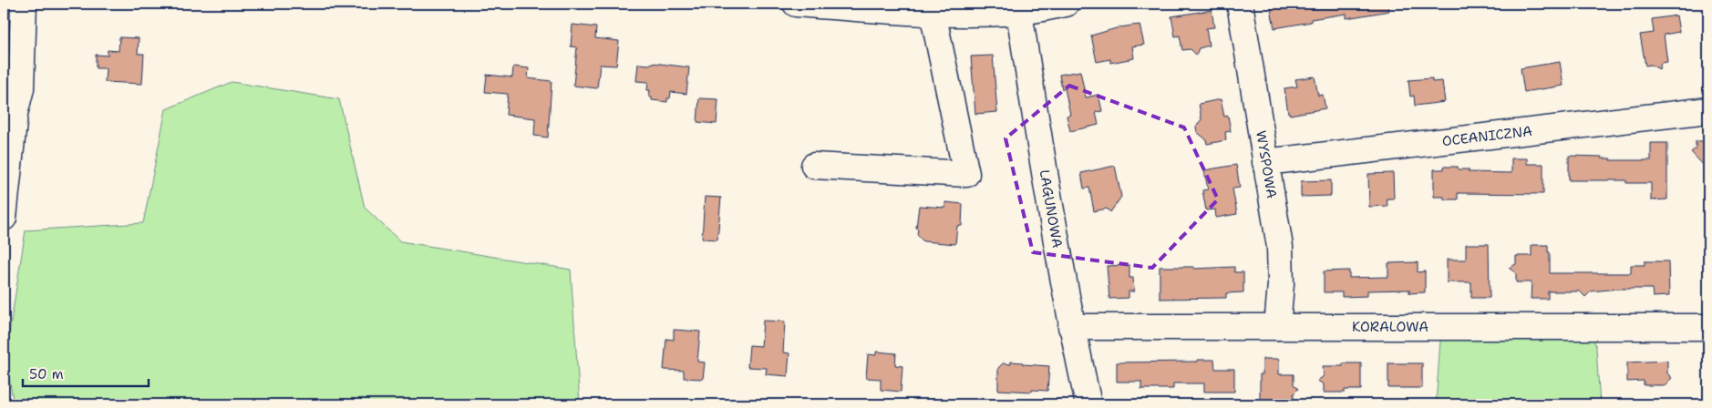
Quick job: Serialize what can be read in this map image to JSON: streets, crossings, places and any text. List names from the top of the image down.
{
  "streets": {
    "street": [
      "OCEANICZNA",
      "WYSPOWA",
      "LAGUNOWA",
      "KORALOWA"
    ]
  },
  "crossings": [
    ["OCEANICZNA", "WYSPOWA"],
    ["WYSPOWA", "KORALOWA"],
    ["LAGUNOWA", "KORALOWA"]
  ],
  "scale_bar": "50 m"
}
